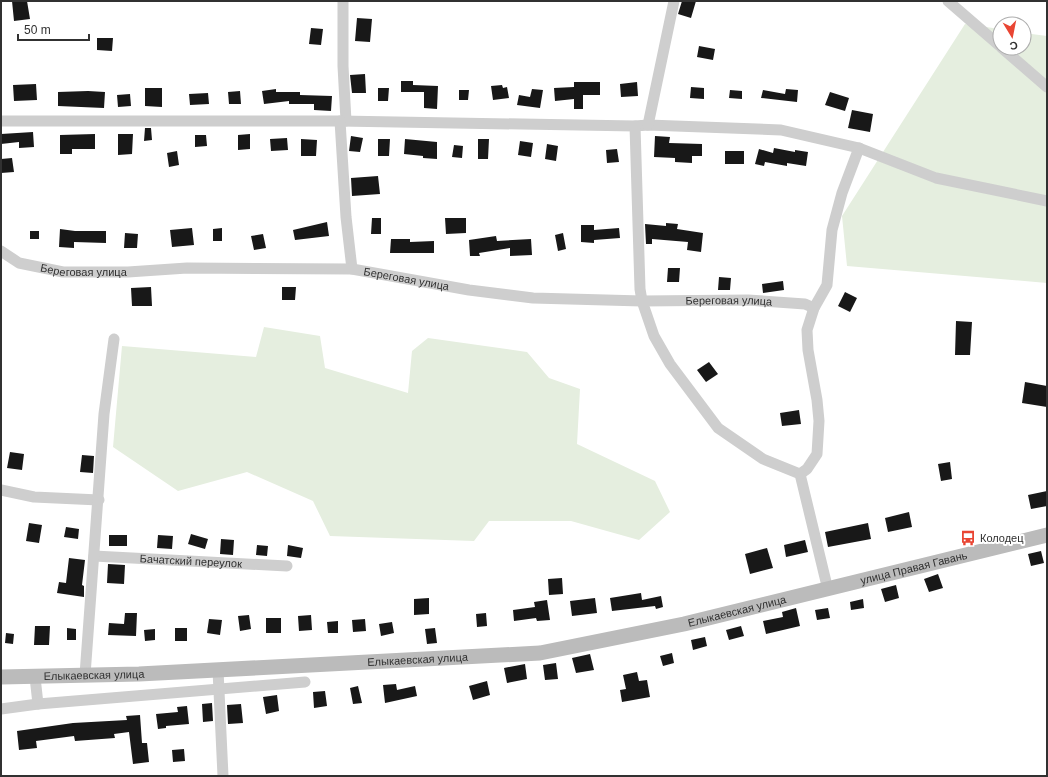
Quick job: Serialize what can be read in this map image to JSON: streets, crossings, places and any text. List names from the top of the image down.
{
  "streets": {
    "street": [
      "Береговая улица",
      "Бачатский переулок",
      "улица Правая Гавань",
      "Елыкаевская улица"
    ]
  },
  "crossings": [
    ["улица Правая Гавань", "Елыкаевская улица"]
  ],
  "places": {
    "bus stop": ["Колодец"]
  },
  "scale_bar": "50 m",
  "north": "bottom"
}
